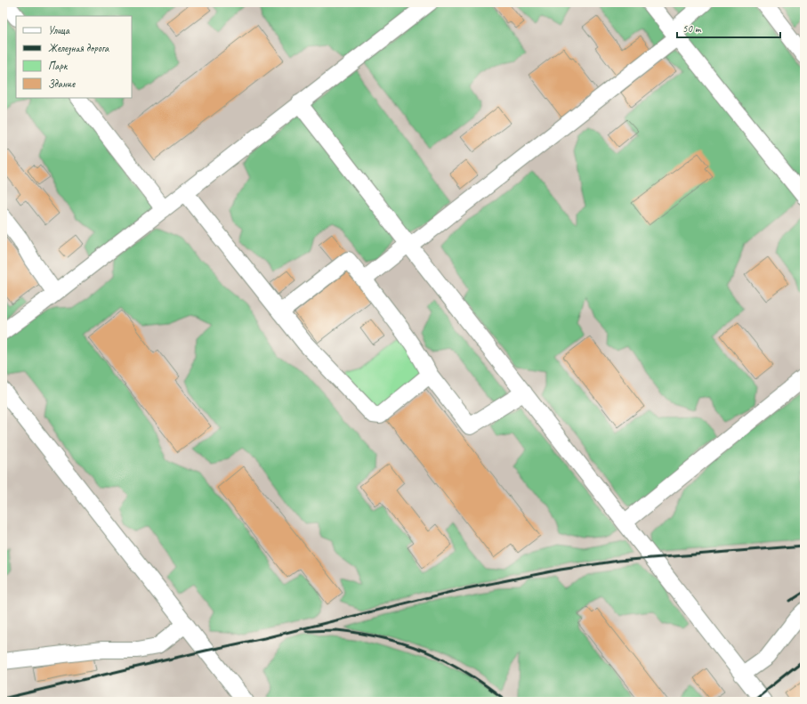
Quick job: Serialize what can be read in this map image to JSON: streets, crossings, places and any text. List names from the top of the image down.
{
  "legend": [
    "Улица",
    "Железная дорога",
    "Парк",
    "Здание"
  ],
  "scale_bar": "50 m"
}
